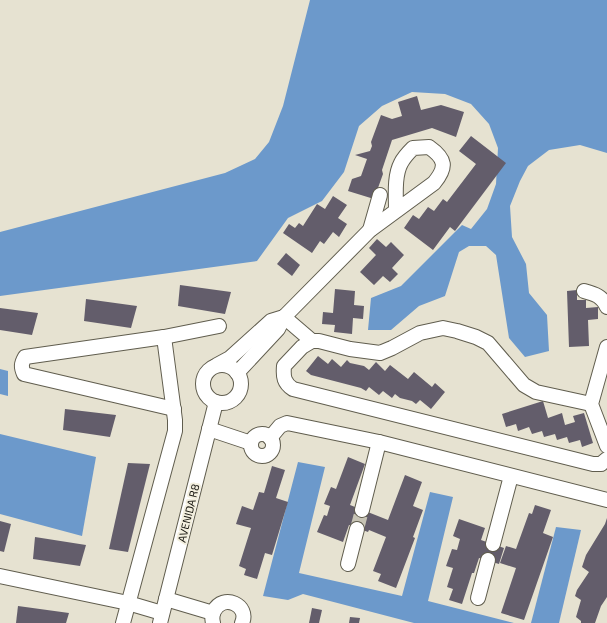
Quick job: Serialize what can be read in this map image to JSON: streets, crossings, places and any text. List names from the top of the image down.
{
  "streets": {
    "street": ["AVENIDA R8"]
  }
}
